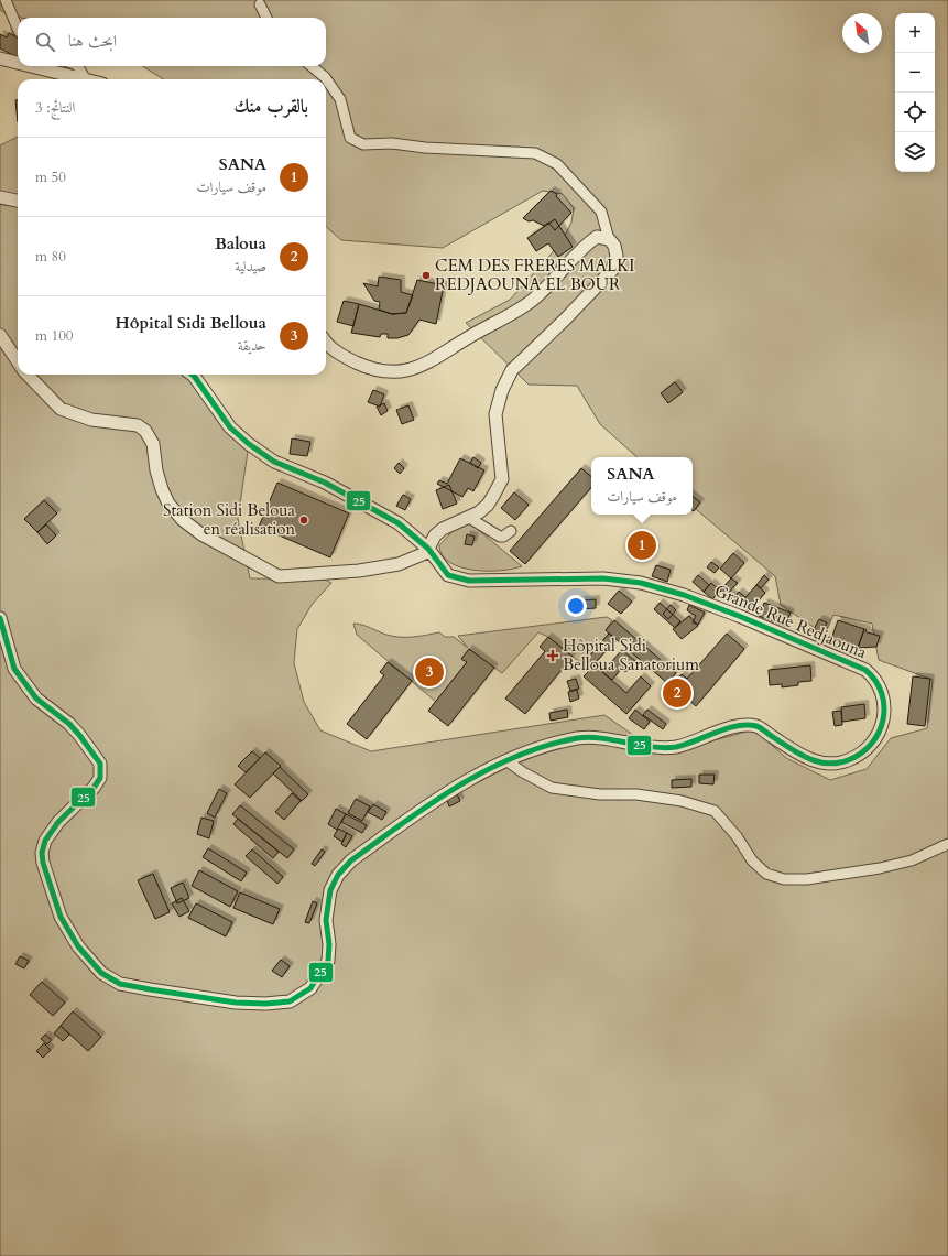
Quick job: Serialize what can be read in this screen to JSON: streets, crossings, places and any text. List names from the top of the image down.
{
  "streets": {
    "street": ["Grande Rue Redjaouna"]
  },
  "places": {
    "other": ["CEM DES FRERES MALKI REDJAOUNA EL BOUR", "Station Sidi Beloua en réalisation"],
    "health": ["Hôpital Sidi Belloua Sanatorium"]
  },
  "lines": ["transit line 25"],
  "north": "top left",
  "page": {
    "map_buttons": ["+", "−"],
    "search": "ابحث هنا",
    "heading": ["بالقرب منك", "النتائج: 3"],
    "list": [
      {
        "mark": "1",
        "name": "SANA",
        "note": "موقف سيارات",
        "value": "50 m"
      },
      {
        "mark": "2",
        "name": "Baloua",
        "note": "صيدلية",
        "value": "80 m"
      },
      {
        "mark": "3",
        "name": "Hôpital Sidi Belloua",
        "note": "حديقة",
        "value": "100 m"
      }
    ],
    "popup": ["SANA", "موقف سيارات"],
    "pins": ["1", "3", "2"]
  }
}
